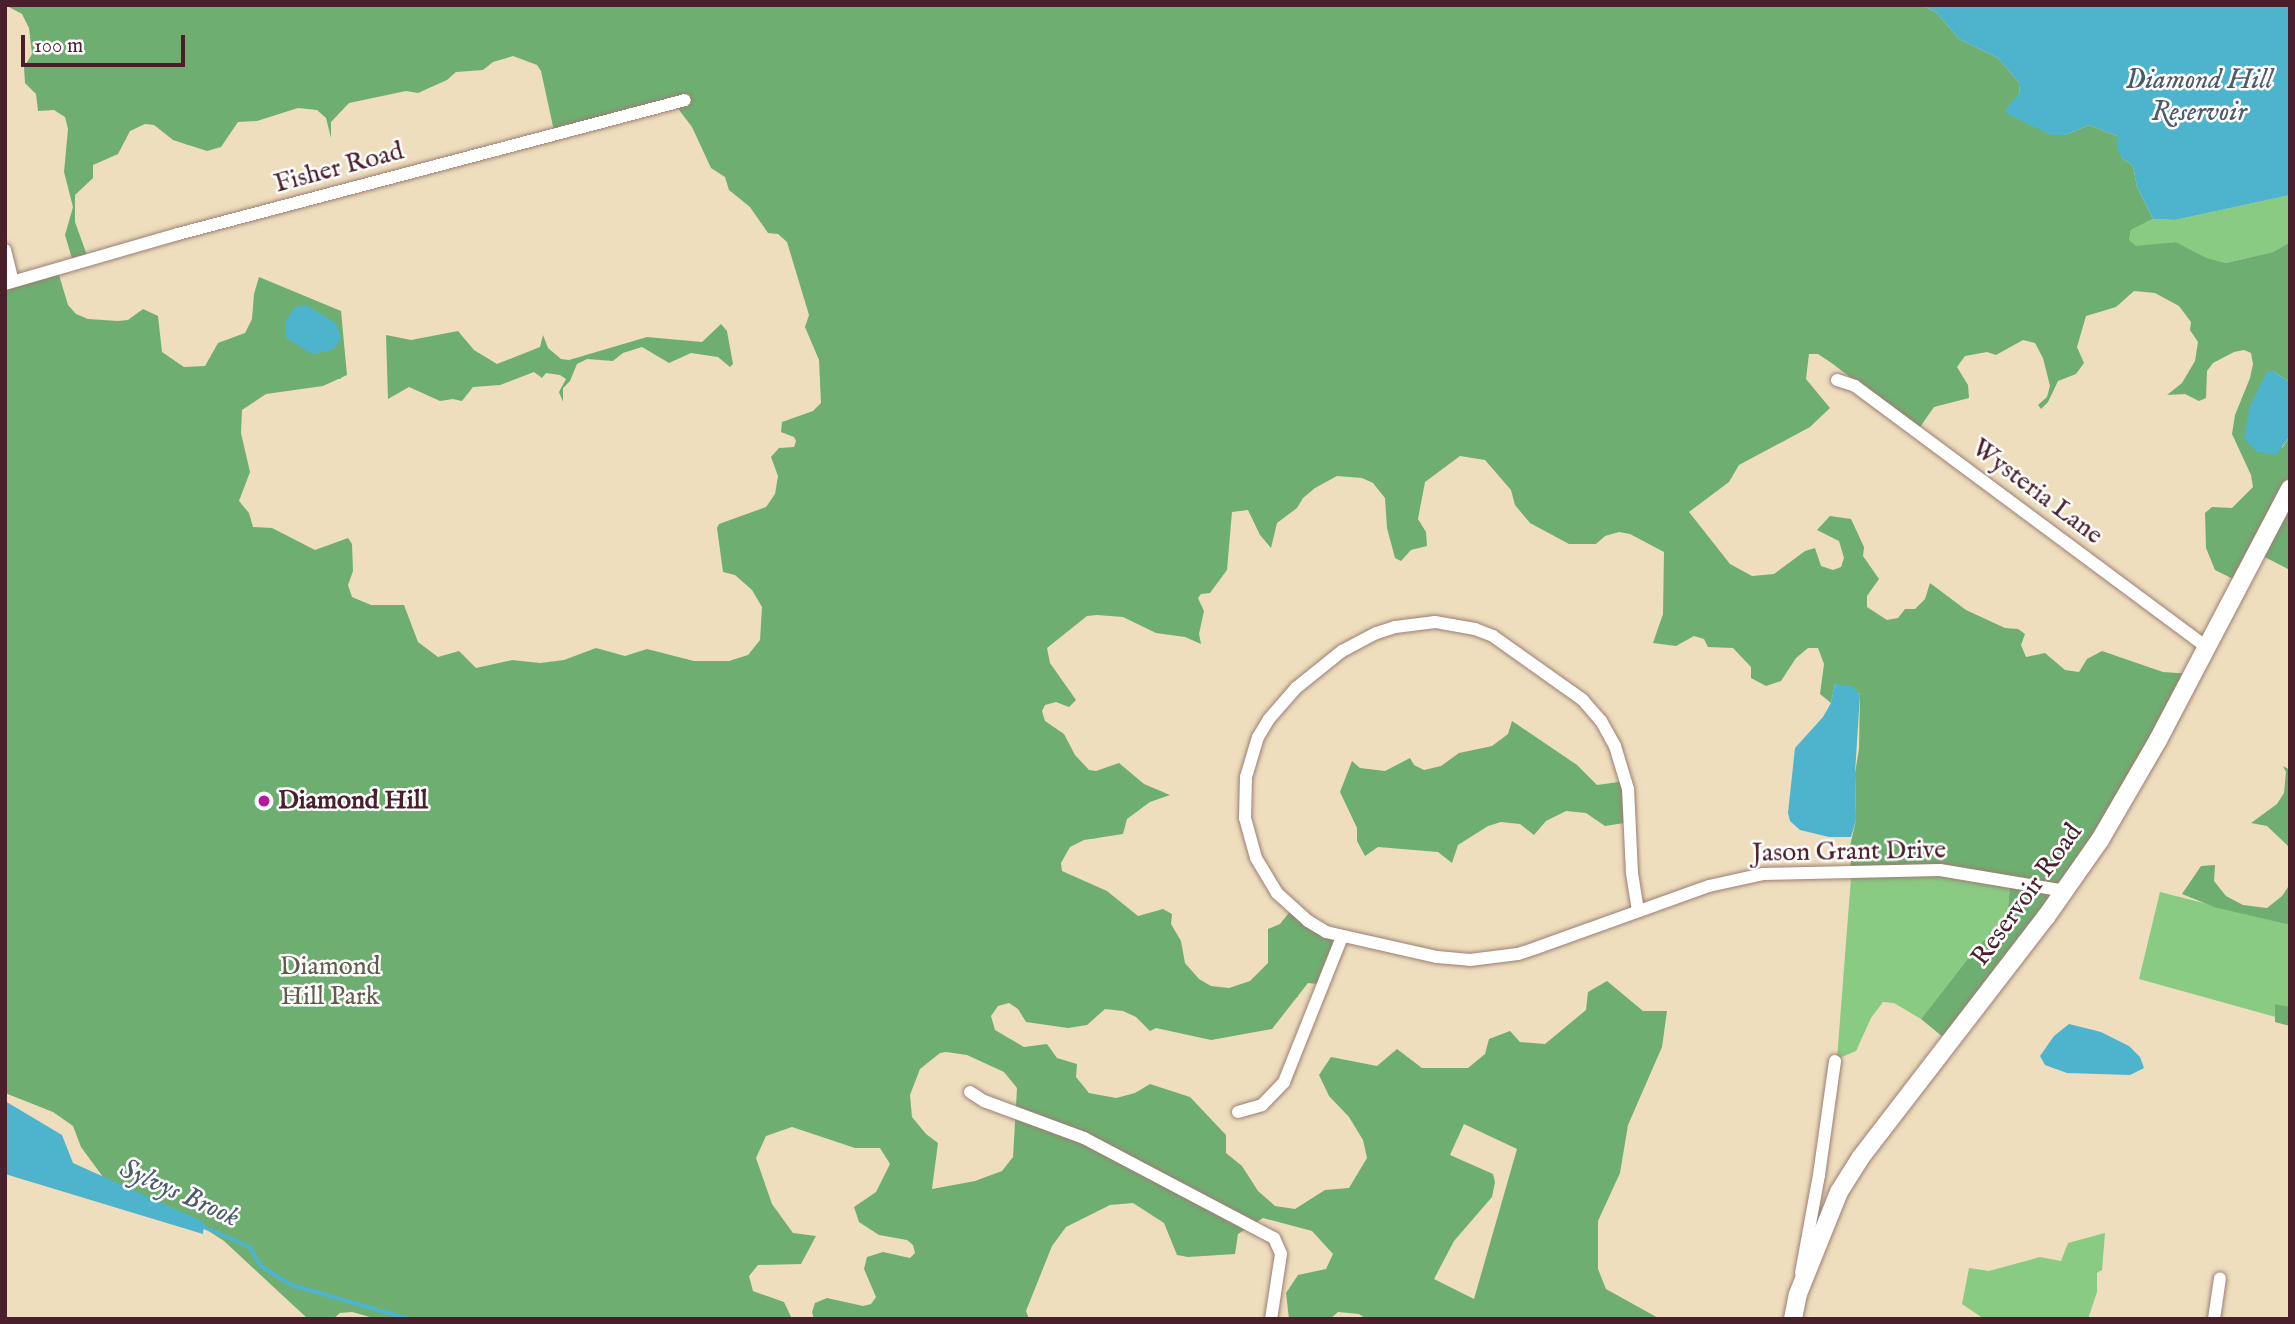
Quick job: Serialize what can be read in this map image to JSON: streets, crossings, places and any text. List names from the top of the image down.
{
  "streets": {
    "street": [
      "Fisher Road",
      "Wysteria Lane",
      "Jason Grant Drive",
      "Reservoir Road"
    ]
  },
  "crossings": [
    ["Wysteria Lane", "Reservoir Road"],
    ["Jason Grant Drive", "Reservoir Road"]
  ],
  "water": ["Diamond Hill Reservoir", "Sylvys Brook"],
  "parks": ["Diamond Hill Park"],
  "places": ["Diamond Hill"],
  "scale_bar": "100 m"
}
